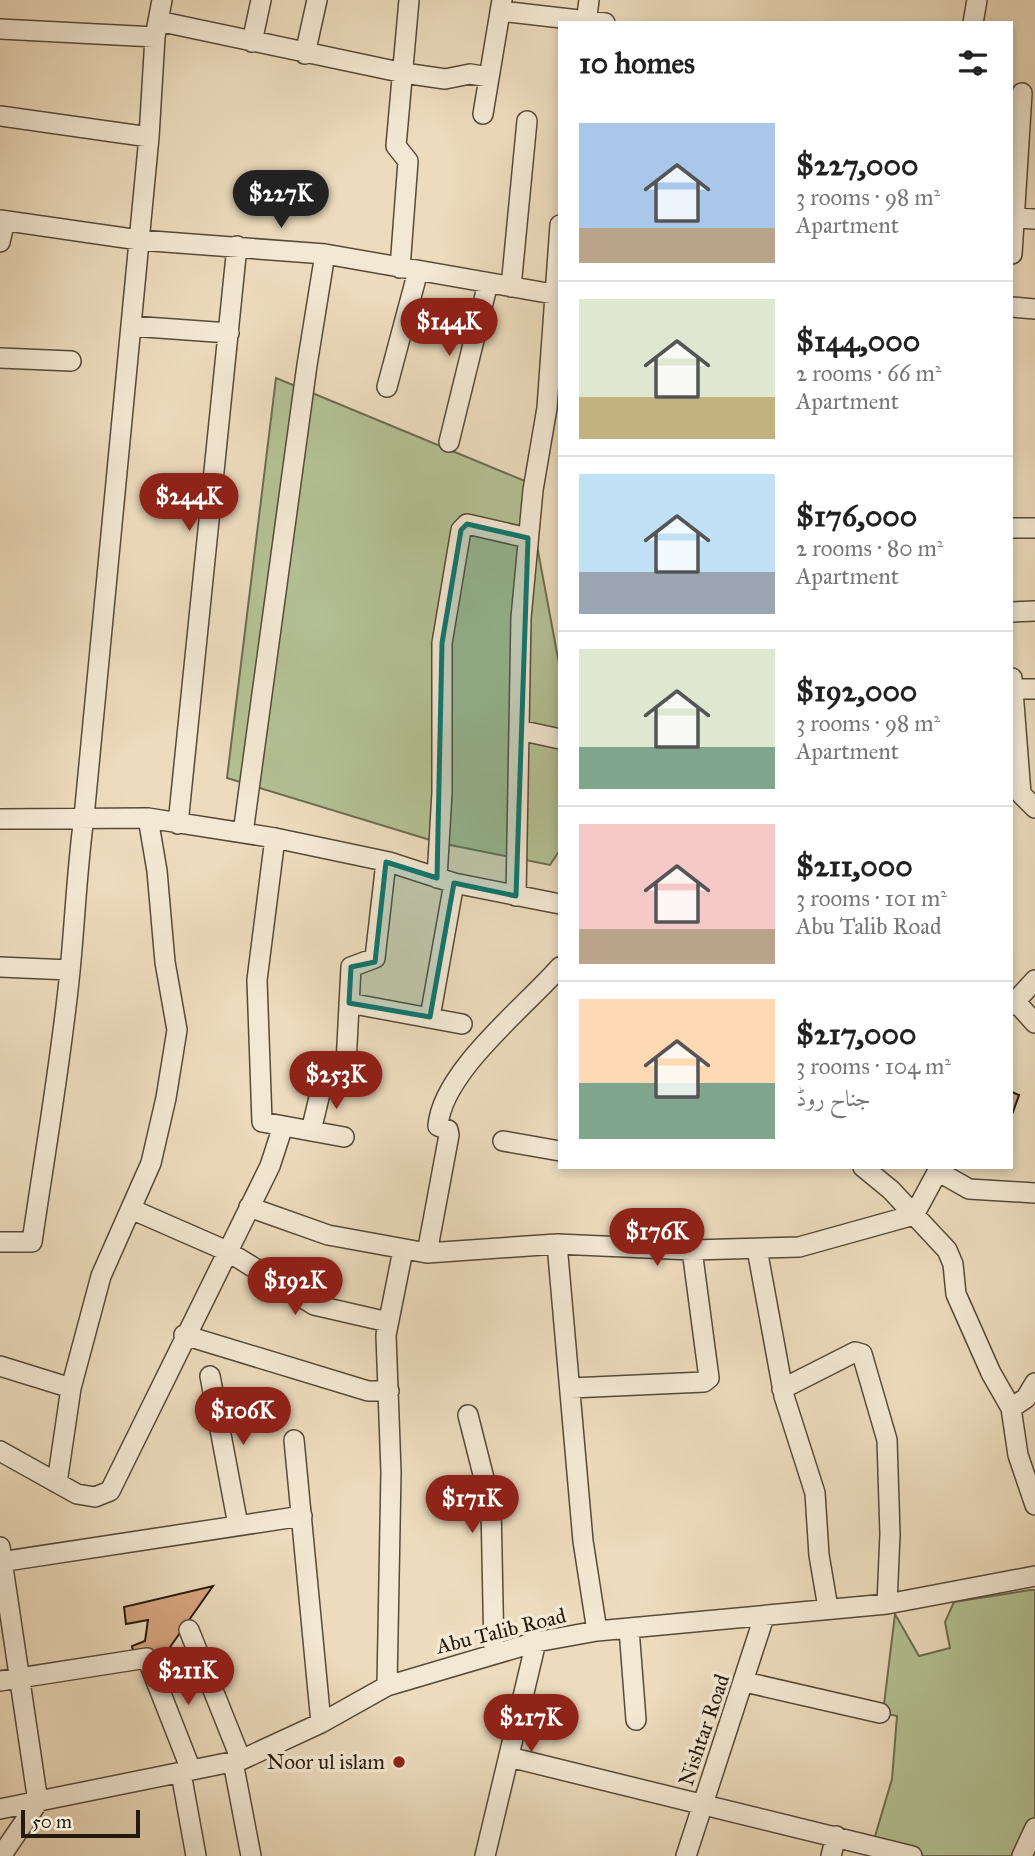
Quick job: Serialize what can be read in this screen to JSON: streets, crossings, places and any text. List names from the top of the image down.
{
  "streets": {
    "street": ["Abu Talib Road", "Nishtar Road"]
  },
  "crossings": [
    ["Abu Talib Road", "Nishtar Road"]
  ],
  "places": ["Noor ul islam"],
  "scale_bar": "50 m",
  "page": {
    "heading": "10 homes",
    "list": [
      {
        "name": "$227,000",
        "note": "3 rooms · 98 m² · Apartment"
      },
      {
        "name": "$144,000",
        "note": "2 rooms · 66 m² · Apartment"
      },
      {
        "name": "$176,000",
        "note": "2 rooms · 80 m² · Apartment"
      },
      {
        "name": "$192,000",
        "note": "3 rooms · 98 m² · Apartment"
      },
      {
        "name": "$211,000",
        "note": "3 rooms · 101 m² · Abu Talib Road"
      },
      {
        "name": "$217,000",
        "note": "3 rooms · 104 m² · جناح روڈ"
      }
    ],
    "price": [
      "$227K",
      "$144K",
      "$244K",
      "$253K",
      "$176K",
      "$192K",
      "$106K",
      "$171K",
      "$211K",
      "$217K"
    ],
    "scale": "50 m"
  }
}
